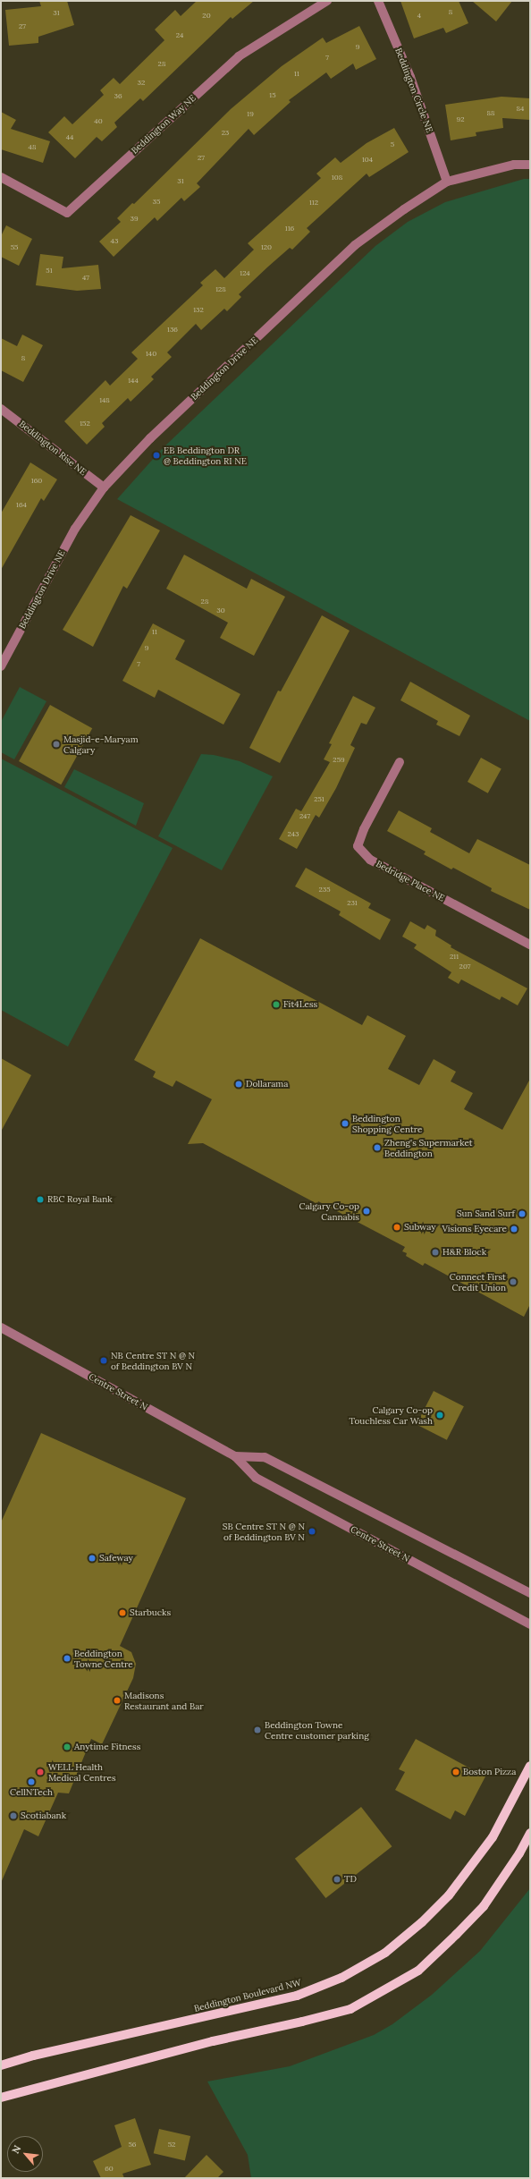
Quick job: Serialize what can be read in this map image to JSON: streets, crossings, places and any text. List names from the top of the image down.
{
  "streets": {
    "main road": ["Beddington Boulevard NW"],
    "street": [
      "Beddington Circle NE",
      "Beddington Way NE",
      "Beddington Drive NE",
      "Beddington Rise NE",
      "Bedridge Place NE",
      "Centre Street N"
    ]
  },
  "crossings": [
    ["Beddington Circle NE", "Beddington Drive NE"],
    ["Beddington Drive NE", "Beddington Rise NE"]
  ],
  "places": [
    "EB Beddington DR @ Beddington RI NE",
    "Masjid-e-Maryam Calgary",
    "Fit4Less",
    "Dollarama",
    "Beddington Shopping Centre",
    "Zheng's Supermarket Beddington",
    "RBC Royal Bank",
    "Calgary Co-op Cannabis",
    "Sun Sand Surf",
    "Subway",
    "Visions Eyecare",
    "H&R Block",
    "Connect First Credit Union",
    "NB Centre ST N @ N of Beddington BV N",
    "Calgary Co-op Touchless Car Wash",
    "SB Centre ST N @ N of Beddington BV N",
    "Safeway",
    "Starbucks",
    "Beddington Towne Centre",
    "Madisons Restaurant and Bar",
    "Beddington Towne Centre customer parking",
    "Anytime Fitness",
    "WELL Health Medical Centres",
    "Boston Pizza",
    "CellNTech",
    "Scotiabank",
    "TD"
  ],
  "house_numbers": [
    "8",
    "31",
    "20",
    "4",
    "27",
    "24",
    "9",
    "7",
    "28",
    "11",
    "32",
    "15",
    "36",
    "84",
    "88",
    "19",
    "92",
    "40",
    "23",
    "44",
    "5",
    "48",
    "27",
    "104",
    "108",
    "31",
    "35",
    "112",
    "39",
    "116",
    "43",
    "55",
    "120",
    "51",
    "124",
    "47",
    "128",
    "132",
    "136",
    "140",
    "8",
    "144",
    "148",
    "152",
    "160",
    "164",
    "28",
    "30",
    "11",
    "9",
    "7",
    "259",
    "251",
    "247",
    "243",
    "235",
    "231",
    "211",
    "207",
    "56",
    "52",
    "60"
  ],
  "north": "top left"
}
